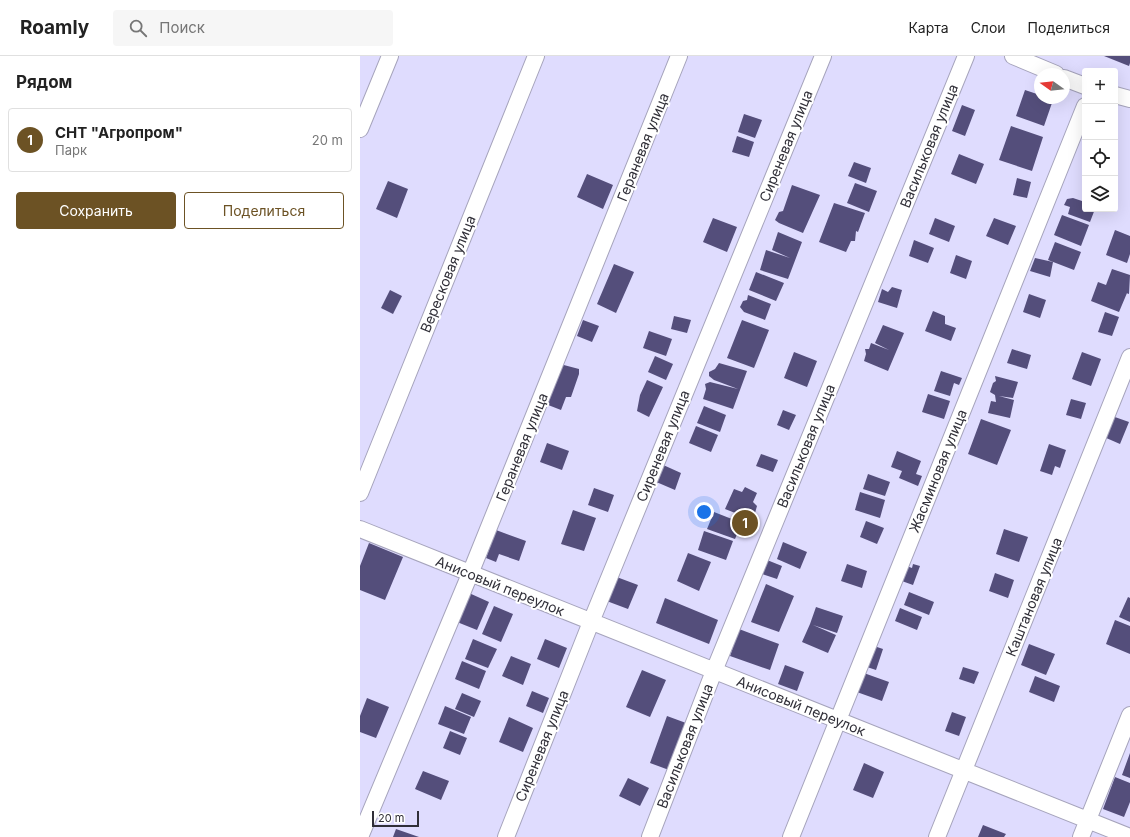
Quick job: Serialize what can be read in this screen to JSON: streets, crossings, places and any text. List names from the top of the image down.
{
  "streets": {
    "lane": [
      "Сиреневая улица",
      "Васильковая улица",
      "Гераневая улица",
      "Вересковая улица",
      "Жасминовая улица",
      "Анисовый переулок",
      "Каштановая улица"
    ]
  },
  "crossings": [
    ["Сиреневая улица", "Анисовый переулок"],
    ["Васильковая улица", "Анисовый переулок"],
    ["Гераневая улица", "Анисовый переулок"],
    ["Жасминовая улица", "Анисовый переулок"],
    ["Анисовый переулок", "Каштановая улица"]
  ],
  "scale_bar": "20 m",
  "north": "left",
  "page": {
    "header": "Roamly",
    "search": "Поиск",
    "nav": ["Карта", "Слои", "Поделиться"],
    "heading": "Рядом",
    "map_buttons": ["+", "−"],
    "list": [
      {
        "mark": "1",
        "name": "СНТ \"Агропром\"",
        "note": "Парк",
        "value": "20 m"
      }
    ],
    "buttons": ["Сохранить", "Поделиться"],
    "pins": "1",
    "scale": "20 m"
  }
}
